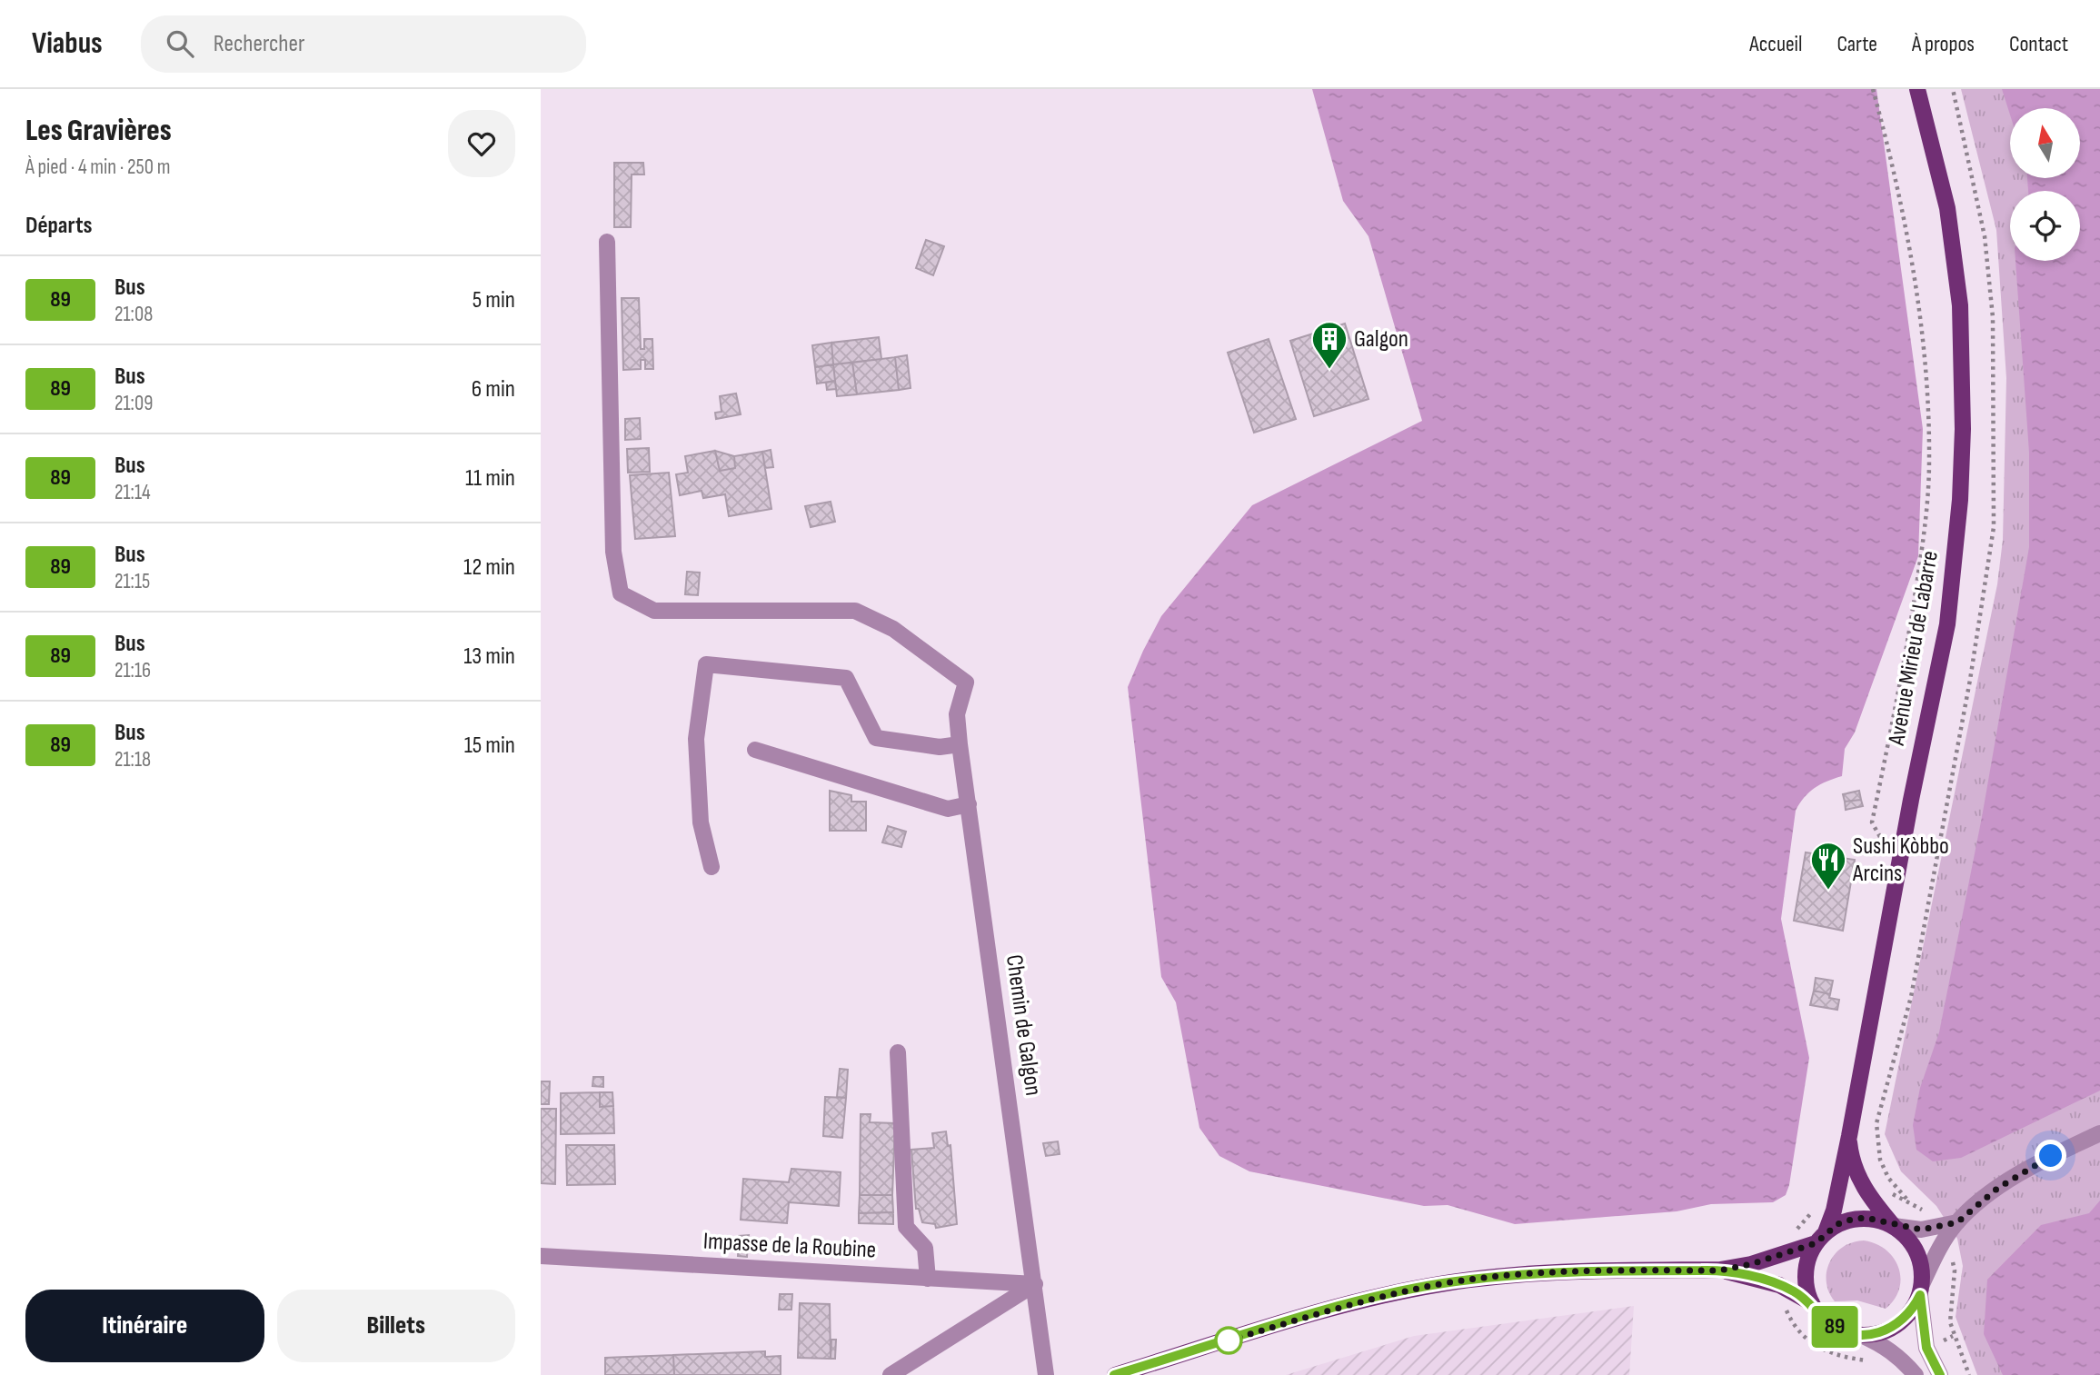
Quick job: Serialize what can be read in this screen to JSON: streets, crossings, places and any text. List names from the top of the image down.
{
  "streets": {
    "main road": ["Avenue Mirieu de Labarre"],
    "street": ["Chemin de Galgon", "Impasse de la Roubine"]
  },
  "crossings": [
    ["Chemin de Galgon", "Impasse de la Roubine"]
  ],
  "places": {
    "building": ["Galgon"],
    "restaurant": ["Sushi Kòbbo Arcins"]
  },
  "lines": ["bus line 89"],
  "north": "top",
  "page": {
    "header": "Viabus",
    "search": "Rechercher",
    "nav": [
      "Accueil",
      "Carte",
      "À propos",
      "Contact"
    ],
    "heading": [
      ["Les Gravières", "À pied · 4 min · 250 m"],
      "Départs"
    ],
    "on_map": "89",
    "list": [
      {
        "mark": "89",
        "name": "Bus",
        "note": "21:08",
        "value": "5 min"
      },
      {
        "mark": "89",
        "name": "Bus",
        "note": "21:09",
        "value": "6 min"
      },
      {
        "mark": "89",
        "name": "Bus",
        "note": "21:14",
        "value": "11 min"
      },
      {
        "mark": "89",
        "name": "Bus",
        "note": "21:15",
        "value": "12 min"
      },
      {
        "mark": "89",
        "name": "Bus",
        "note": "21:16",
        "value": "13 min"
      },
      {
        "mark": "89",
        "name": "Bus",
        "note": "21:18",
        "value": "15 min"
      }
    ],
    "buttons": ["Itinéraire", "Billets"]
  }
}
